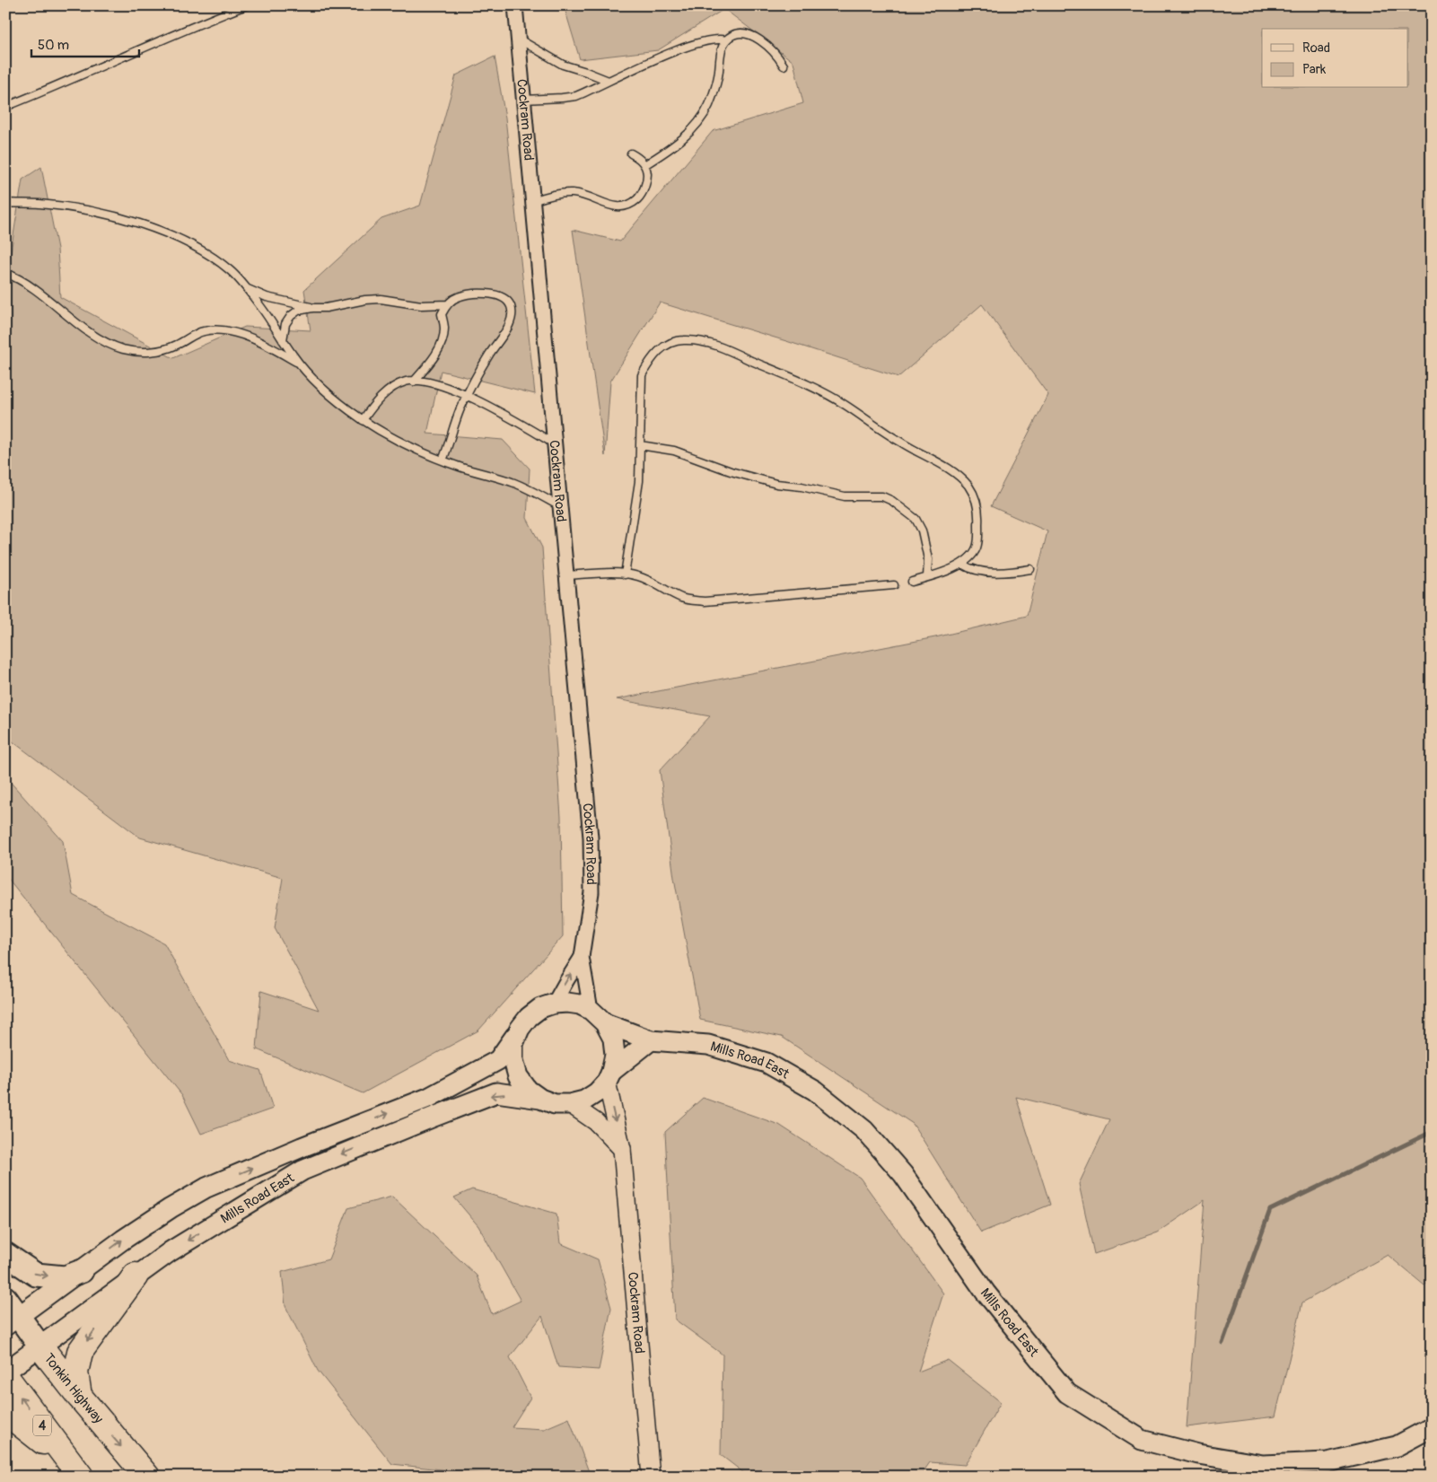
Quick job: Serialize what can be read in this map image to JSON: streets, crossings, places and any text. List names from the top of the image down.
{
  "streets": {
    "highway": ["Tonkin Highway", "4"],
    "main road": ["Mills Road East"],
    "street": ["Cockram Road"]
  },
  "crossings": [
    ["Cockram Road", "Mills Road East"],
    ["Mills Road East", "Tonkin Highway"]
  ],
  "legend": ["Road", "Park"],
  "scale_bar": "50 m"
}
